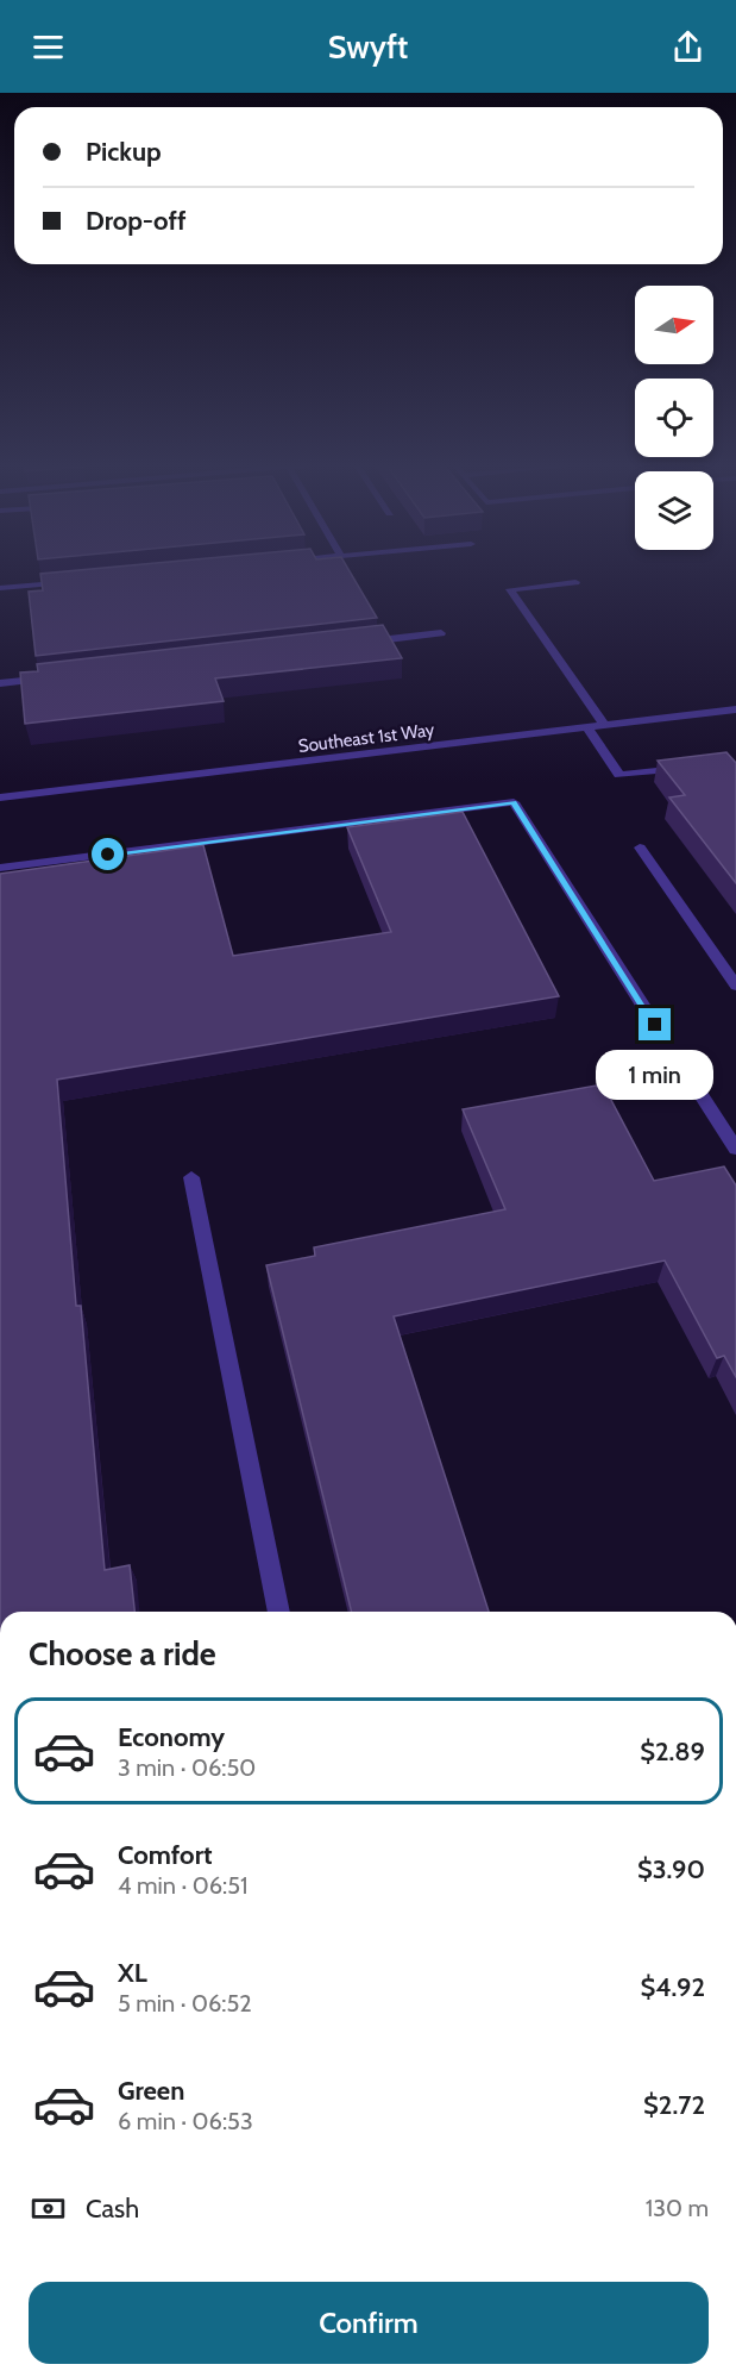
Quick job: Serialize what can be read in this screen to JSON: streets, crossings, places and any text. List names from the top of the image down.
{
  "streets": {
    "street": ["Southeast 1st Way"]
  },
  "north": "right",
  "page": {
    "header": "Swyft",
    "banner": ["Pickup", "Drop-off"],
    "bubble": "1 min",
    "heading": "Choose a ride",
    "list": [
      {
        "name": "Economy",
        "note": "3 min · 06:50",
        "value": "$2.89"
      },
      {
        "name": "Comfort",
        "note": "4 min · 06:51",
        "value": "$3.90"
      },
      {
        "name": "XL",
        "note": "5 min · 06:52",
        "value": "$4.92"
      },
      {
        "name": "Green",
        "note": "6 min · 06:53",
        "value": "$2.72"
      }
    ],
    "pay": ["Cash", "130 m"],
    "buttons": "Confirm"
  }
}
